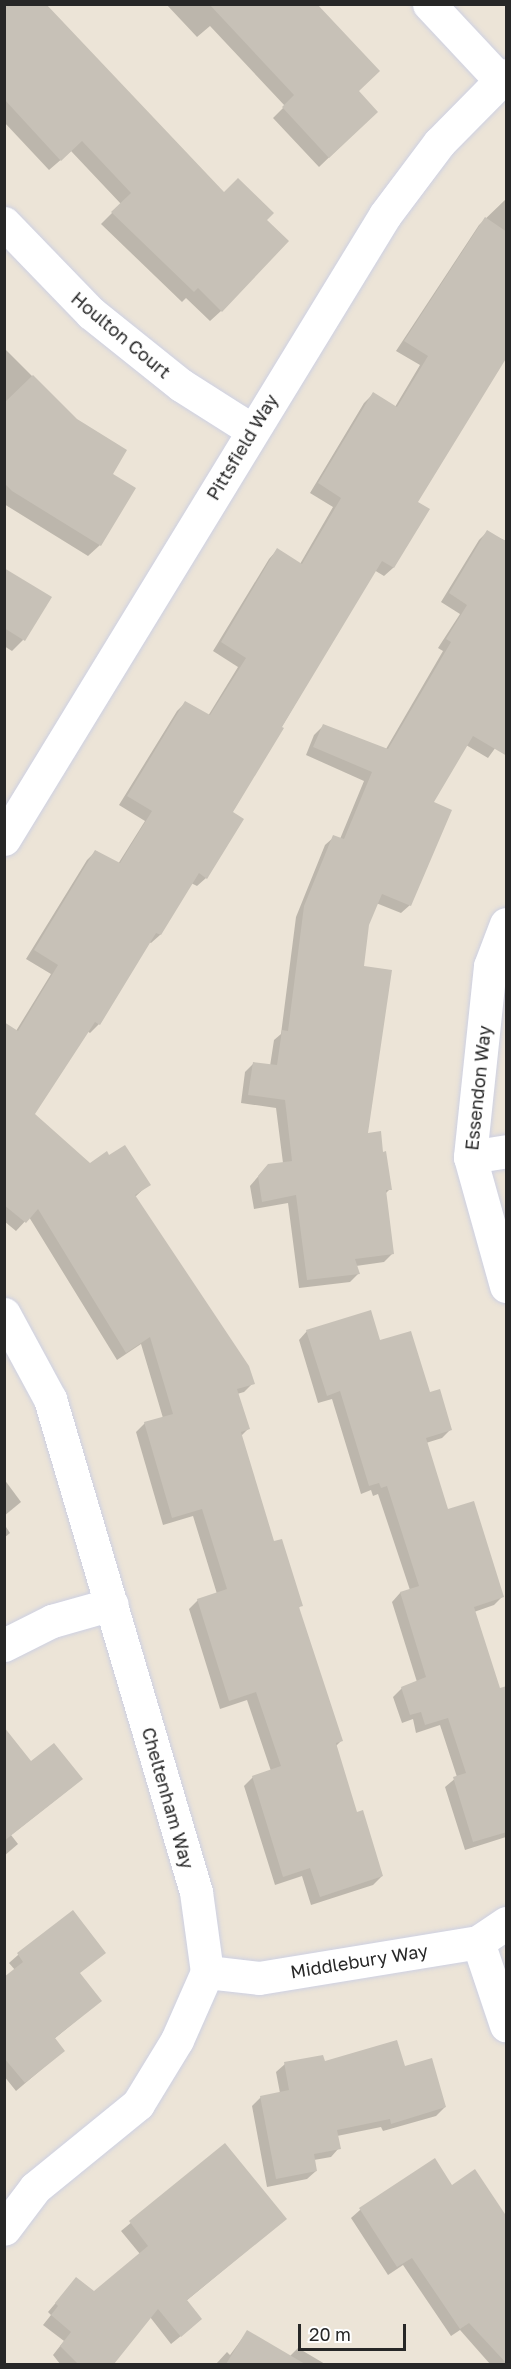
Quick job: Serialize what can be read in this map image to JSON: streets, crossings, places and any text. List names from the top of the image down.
{
  "streets": {
    "street": [
      "Houlton Court",
      "Pittsfield Way",
      "Essendon Way",
      "Cheltenham Way",
      "Middlebury Way"
    ]
  },
  "crossings": [
    ["Houlton Court", "Pittsfield Way"],
    ["Cheltenham Way", "Middlebury Way"]
  ],
  "scale_bar": "20 m"
}
